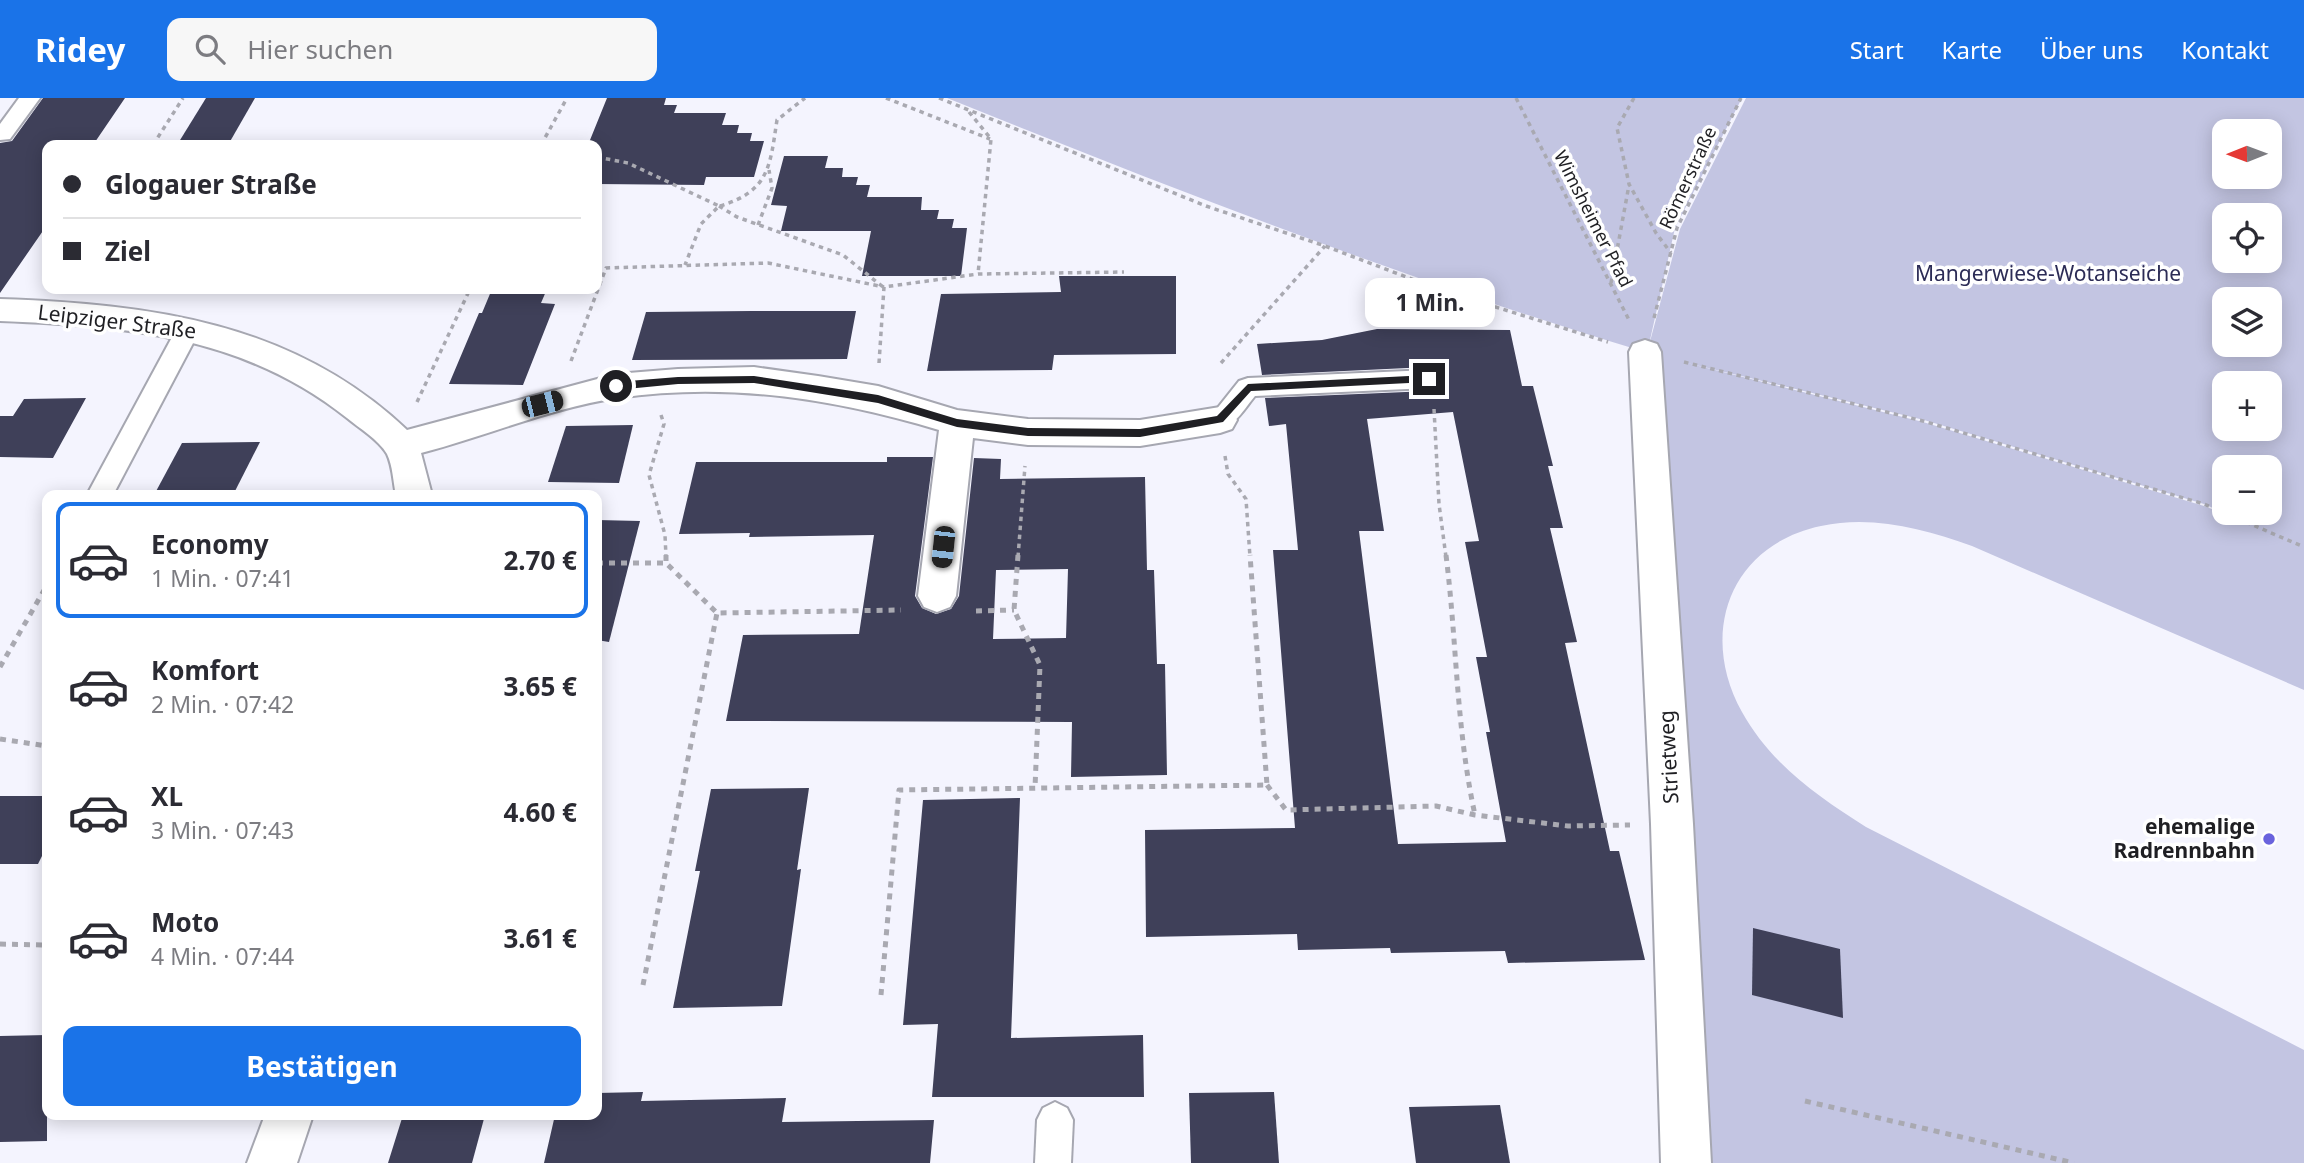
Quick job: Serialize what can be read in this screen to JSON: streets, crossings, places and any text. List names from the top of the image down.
{
  "streets": {
    "street": ["Leipziger Straße", "Strietweg"],
    "path": ["Römerstraße", "Wimsheimer Pfad"]
  },
  "crossings": [
    ["Römerstraße", "Wimsheimer Pfad"],
    ["Römerstraße", "Strietweg"],
    ["Wimsheimer Pfad", "Strietweg"]
  ],
  "parks": ["Mangerwiese-Wotanseiche"],
  "places": ["ehemalige Radrennbahn"],
  "north": "left",
  "page": {
    "header": "Ridey",
    "search": "Hier suchen",
    "nav": [
      "Start",
      "Karte",
      "Über uns",
      "Kontakt"
    ],
    "map_buttons": ["+", "−"],
    "banner": ["Glogauer Straße", "Ziel"],
    "bubble": "1 Min.",
    "list": [
      {
        "name": "Economy",
        "note": "1 Min. · 07:41",
        "value": "2.70 €"
      },
      {
        "name": "Komfort",
        "note": "2 Min. · 07:42",
        "value": "3.65 €"
      },
      {
        "name": "XL",
        "note": "3 Min. · 07:43",
        "value": "4.60 €"
      },
      {
        "name": "Moto",
        "note": "4 Min. · 07:44",
        "value": "3.61 €"
      }
    ],
    "buttons": "Bestätigen"
  }
}
